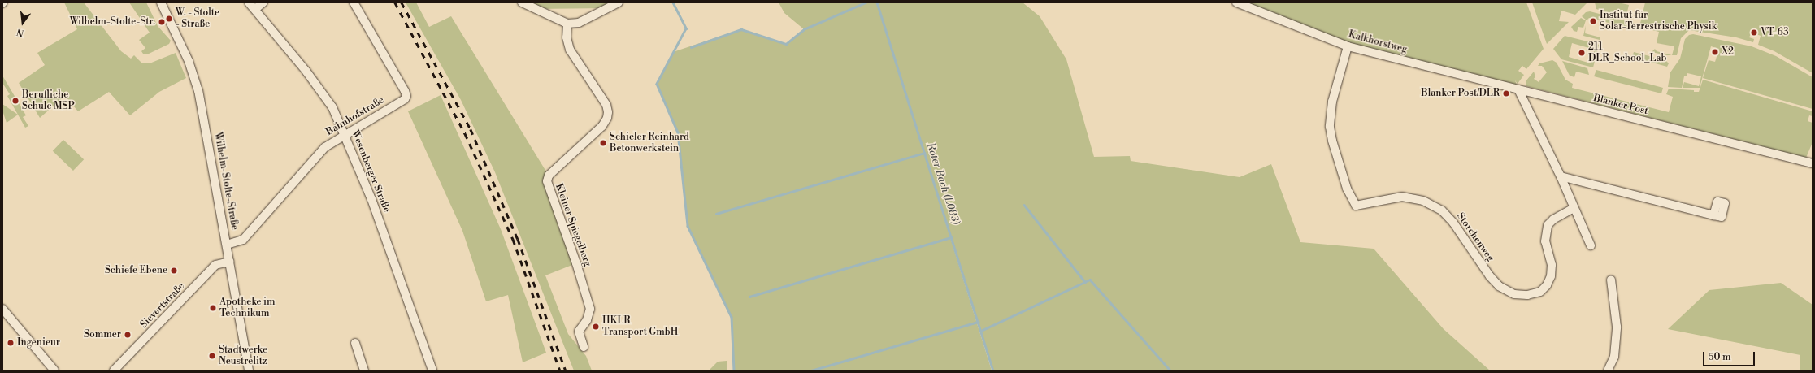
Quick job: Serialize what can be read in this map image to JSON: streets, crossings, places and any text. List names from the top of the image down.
{
  "streets": {
    "street": [
      "Kalkhorstweg",
      "Blanker Post",
      "Bahnhofstraße",
      "Wesenberger Straße",
      "Wilhelm-Stolte-Straße",
      "Kleiner Spiegelberg",
      "Storchenweg",
      "Sievertstraße"
    ]
  },
  "crossings": [
    ["Kalkhorstweg", "Blanker Post"],
    ["Kalkhorstweg", "Storchenweg"],
    ["Bahnhofstraße", "Wesenberger Straße"],
    ["Bahnhofstraße", "Wilhelm-Stolte-Straße"],
    ["Wilhelm-Stolte-Straße", "Sievertstraße"]
  ],
  "water": ["Roter Bach (L083)"],
  "places": [
    "W. - Stolte - Straße",
    "Institut für Solar-Terrestrische Physik",
    "Wilhelm-Stolte-Str.",
    "VT-63",
    "X2",
    "211 DLR_School_Lab",
    "Blanker Post/DLR",
    "Berufliche Schule MSP",
    "Schieler Reinhard Betonwerkstein",
    "Schiefe Ebene",
    "Apotheke im Technikum",
    "HKLR Transport GmbH",
    "Sommer",
    "Ingenieur",
    "Stadtwerke Neustrelitz"
  ],
  "scale_bar": "50 m",
  "north": "bottom"
}
